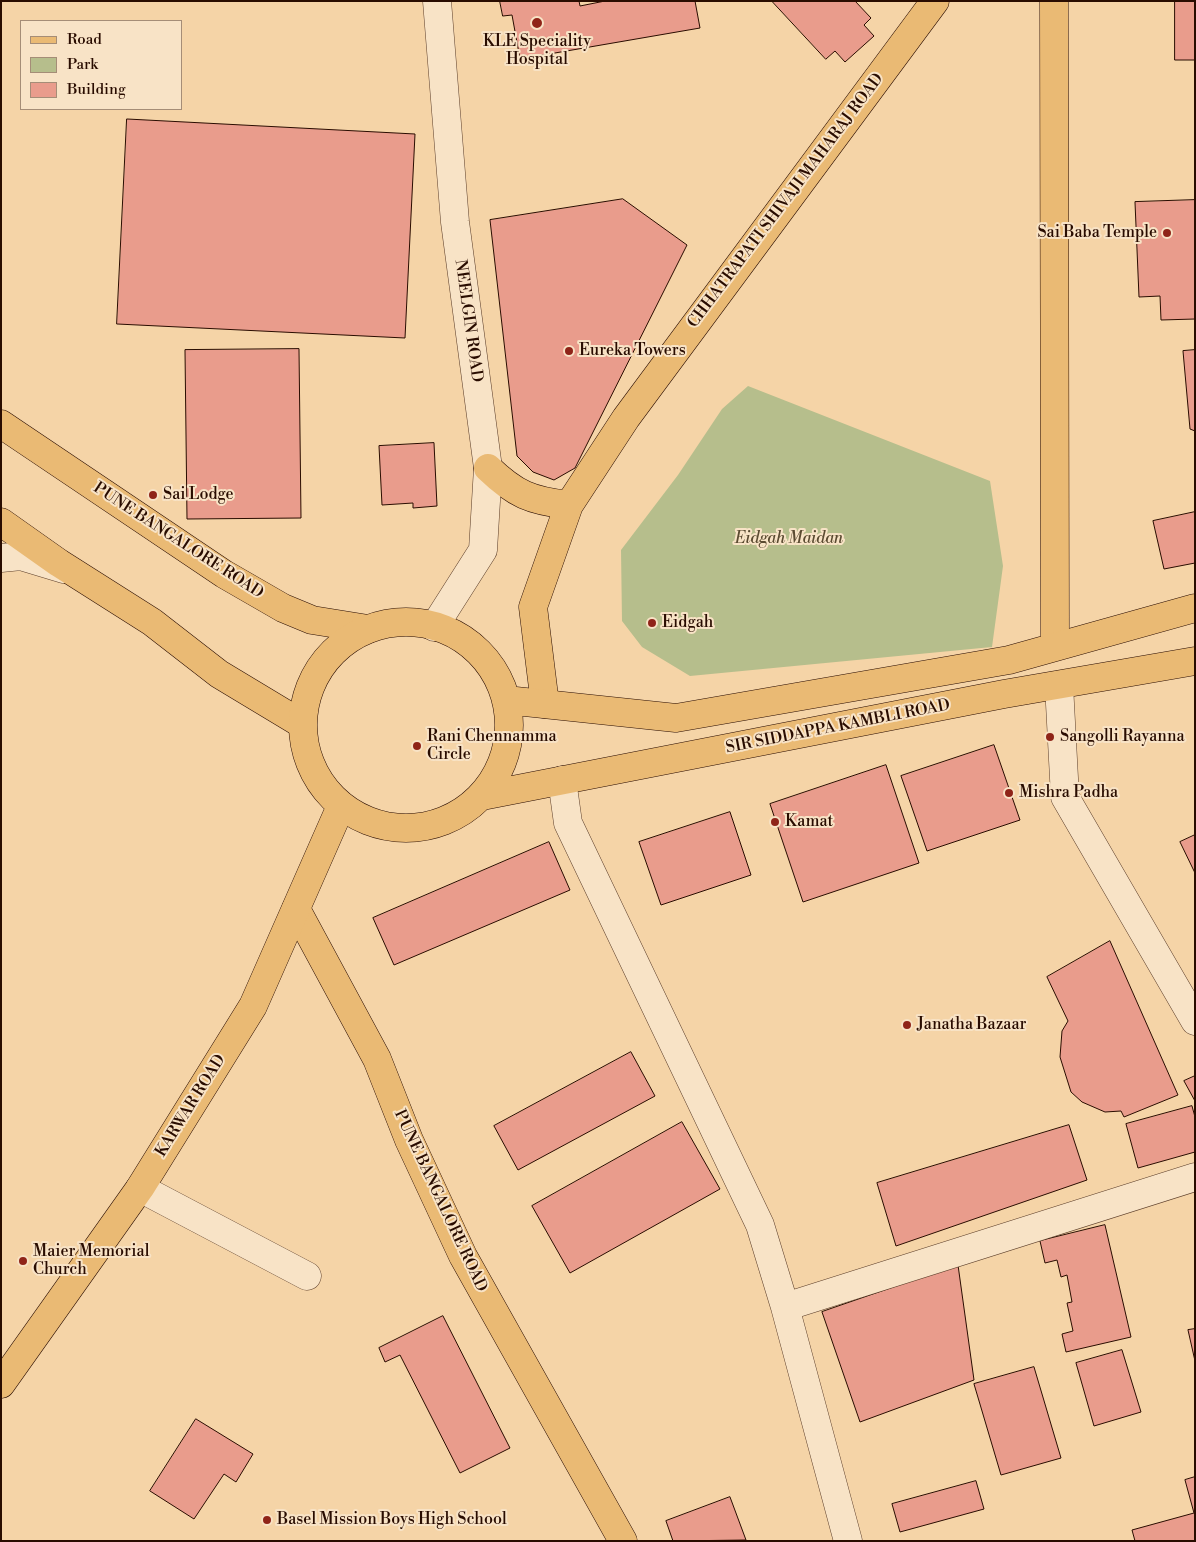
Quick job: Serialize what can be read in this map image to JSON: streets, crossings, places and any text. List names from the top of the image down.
{
  "streets": {
    "main road": [
      "CHHATRAPATI SHIVAJI MAHARAJ ROAD",
      "PUNE BANGALORE ROAD",
      "SIR SIDDAPPA KAMBLI ROAD",
      "KARWAR ROAD"
    ],
    "street": ["NEELGIN ROAD"]
  },
  "crossings": [
    ["PUNE BANGALORE ROAD", "KARWAR ROAD"]
  ],
  "parks": ["Eidgah Maidan"],
  "places": [
    "KLE Speciality Hospital",
    "Sai Baba Temple",
    "Eureka Towers",
    "Sai Lodge",
    "Eidgah",
    "Sangolli Rayanna",
    "Rani Chennamma Circle",
    "Mishra Padha",
    "Kamat",
    "Janatha Bazaar",
    "Maier Memorial Church",
    "Basel Mission Boys High School"
  ],
  "legend": ["Road", "Park", "Building"]
}
